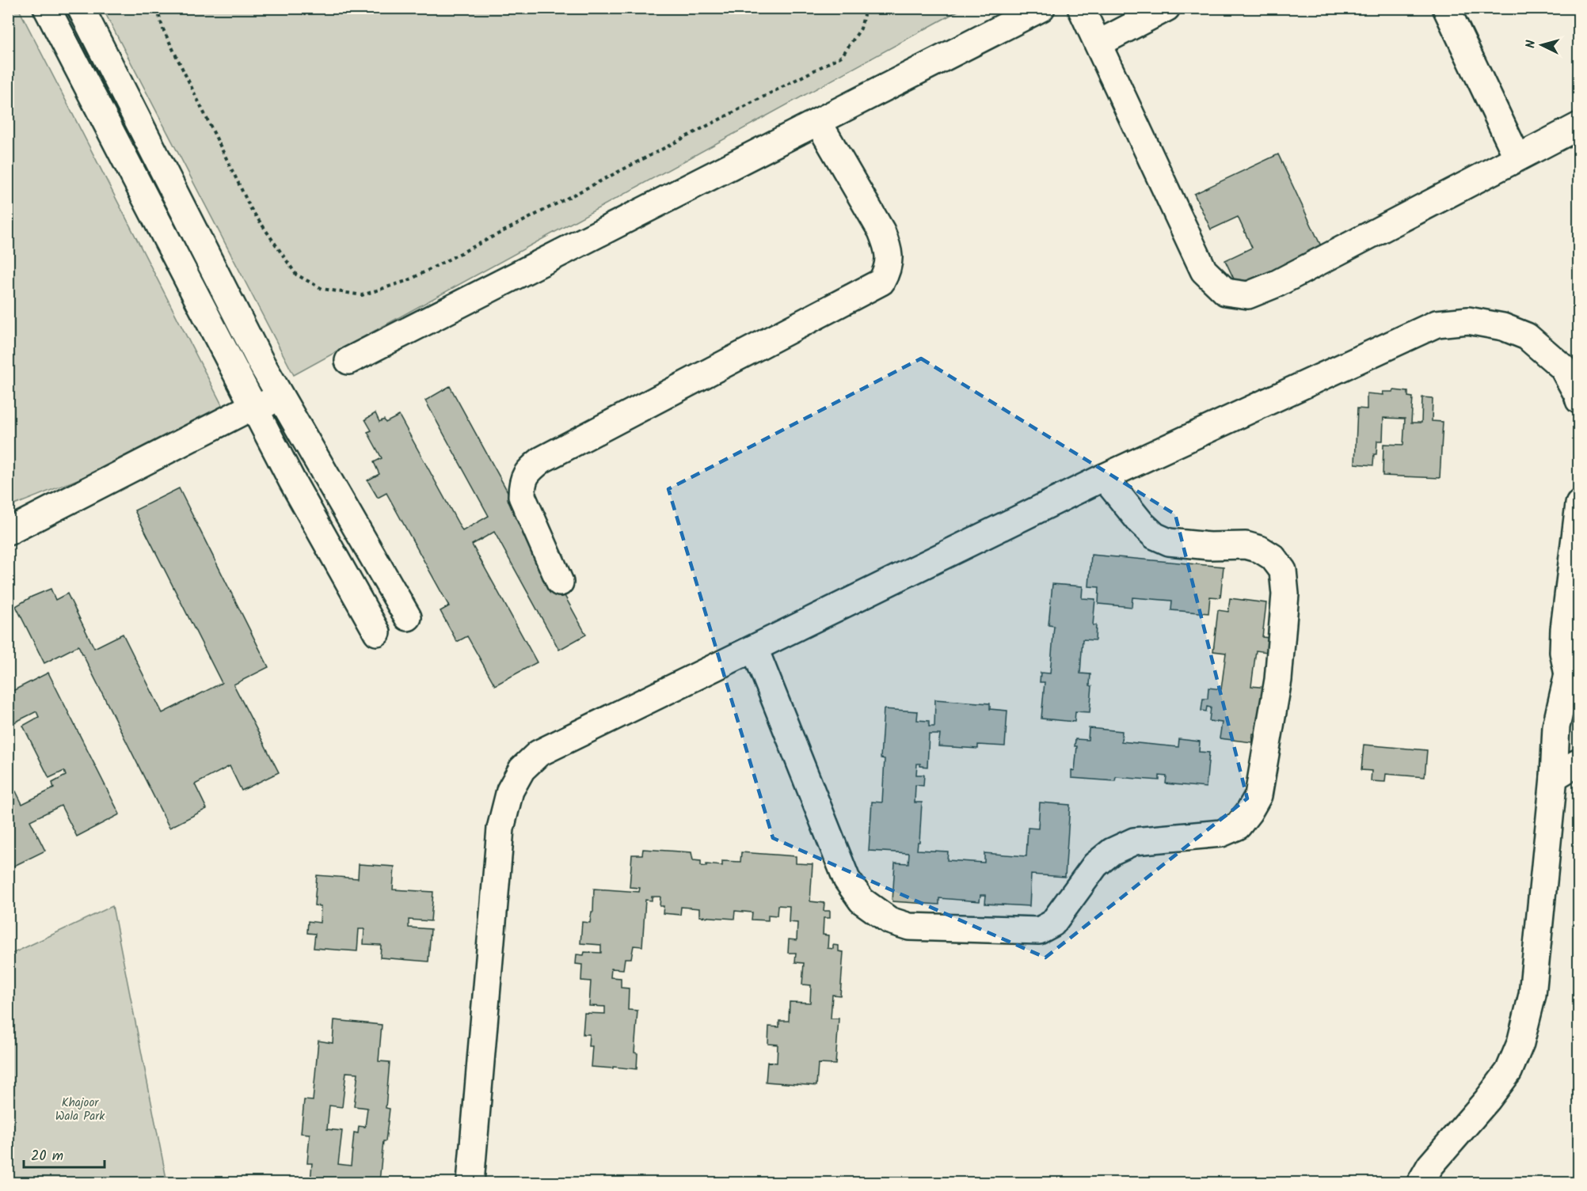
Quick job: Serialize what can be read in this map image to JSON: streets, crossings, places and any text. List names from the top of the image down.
{
  "parks": ["Khajoor Wala Park"],
  "scale_bar": "20 m",
  "north": "left"
}
